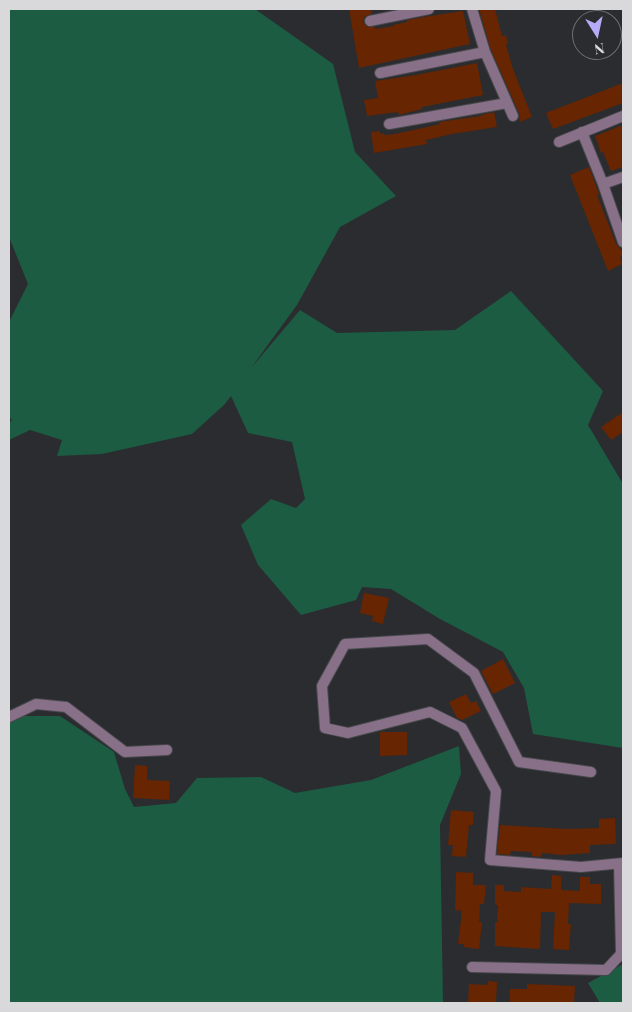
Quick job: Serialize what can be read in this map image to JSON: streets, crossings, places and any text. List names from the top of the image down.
{
  "north": "bottom"
}
